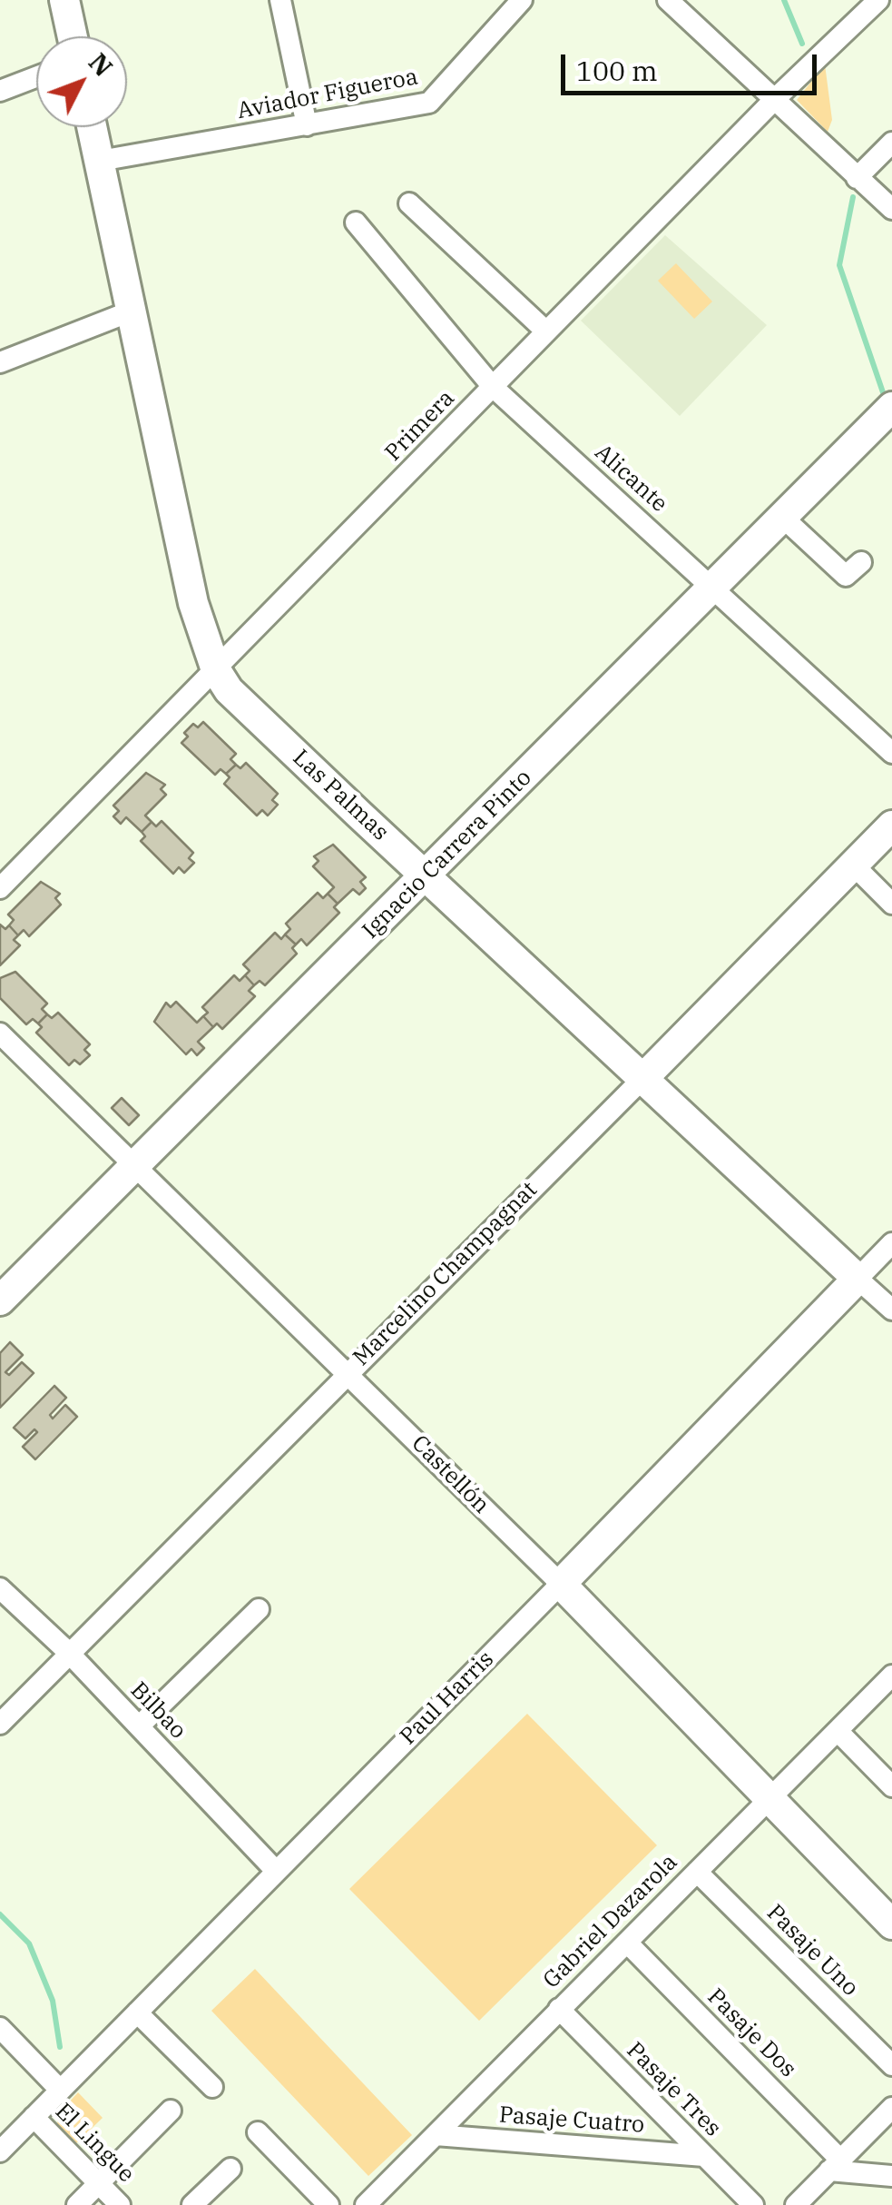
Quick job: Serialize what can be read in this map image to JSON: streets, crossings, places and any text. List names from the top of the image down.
{
  "streets": {
    "main road": [
      "Las Palmas",
      "Ignacio Carrera Pinto",
      "Marcelino Champagnat",
      "Castellón",
      "Paul Harris"
    ],
    "street": [
      "Aviador Figueroa",
      "Primera",
      "Alicante",
      "Bilbao",
      "Gabriel Dazarola",
      "Pasaje Uno",
      "Pasaje Dos",
      "Pasaje Tres",
      "Pasaje Cuatro",
      "El Lingue"
    ]
  },
  "crossings": [
    ["Aviador Figueroa", "Las Palmas"],
    ["Primera", "Alicante"],
    ["Primera", "Las Palmas"],
    ["Alicante", "Ignacio Carrera Pinto"],
    ["Las Palmas", "Ignacio Carrera Pinto"],
    ["Las Palmas", "Marcelino Champagnat"],
    ["Las Palmas", "Paul Harris"],
    ["Ignacio Carrera Pinto", "Castellón"],
    ["Marcelino Champagnat", "Castellón"],
    ["Marcelino Champagnat", "Bilbao"],
    ["Castellón", "Paul Harris"],
    ["Castellón", "Gabriel Dazarola"],
    ["Paul Harris", "Bilbao"],
    ["Paul Harris", "El Lingue"],
    ["Gabriel Dazarola", "Pasaje Uno"],
    ["Gabriel Dazarola", "Pasaje Dos"],
    ["Gabriel Dazarola", "Pasaje Tres"],
    ["Gabriel Dazarola", "Pasaje Cuatro"],
    ["Pasaje Tres", "Pasaje Cuatro"]
  ],
  "scale_bar": "100 m",
  "north": "top right"
}
